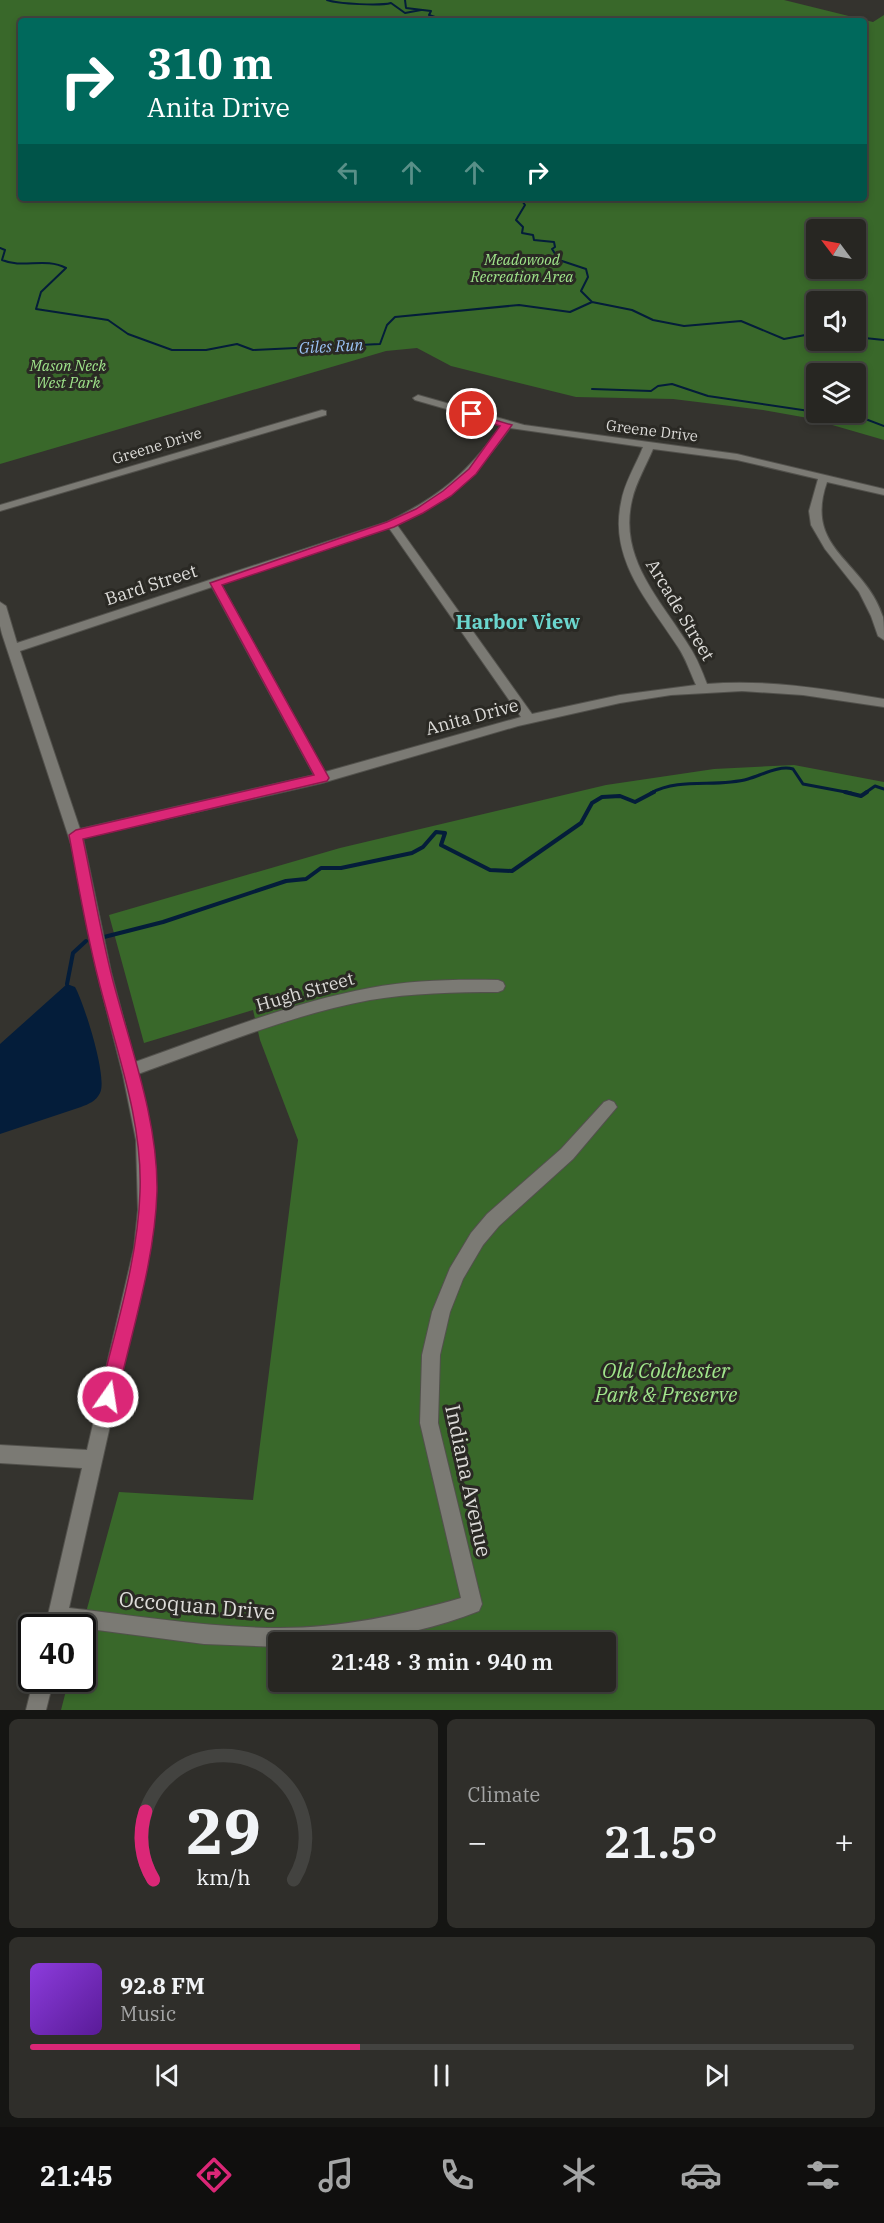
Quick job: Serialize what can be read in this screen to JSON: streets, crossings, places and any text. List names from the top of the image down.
{
  "streets": {
    "street": [
      "Greene Drive",
      "Bard Street",
      "Arcade Street",
      "Anita Drive",
      "Hugh Street",
      "Indiana Avenue",
      "Occoquan Drive"
    ]
  },
  "crossings": [
    ["Greene Drive", "Bard Street"],
    ["Greene Drive", "Arcade Street"],
    ["Arcade Street", "Anita Drive"],
    ["Indiana Avenue", "Occoquan Drive"]
  ],
  "districts": ["Harbor View"],
  "water": ["Giles Run"],
  "parks": ["Meadowood Recreation Area", "Mason Neck West Park", "Old Colchester Park & Preserve"],
  "north": "top left",
  "page": {
    "turn": ["310 m", "Anita Drive"],
    "limit": "40",
    "trip": "21:48 · 3 min · 940 m",
    "tile": "Climate",
    "heat": ["−", "21.5°", "+"],
    "song": ["92.8 FM", "Music"],
    "tabs": "21:45",
    "gauge": ["29", "km/h"]
  }
}
